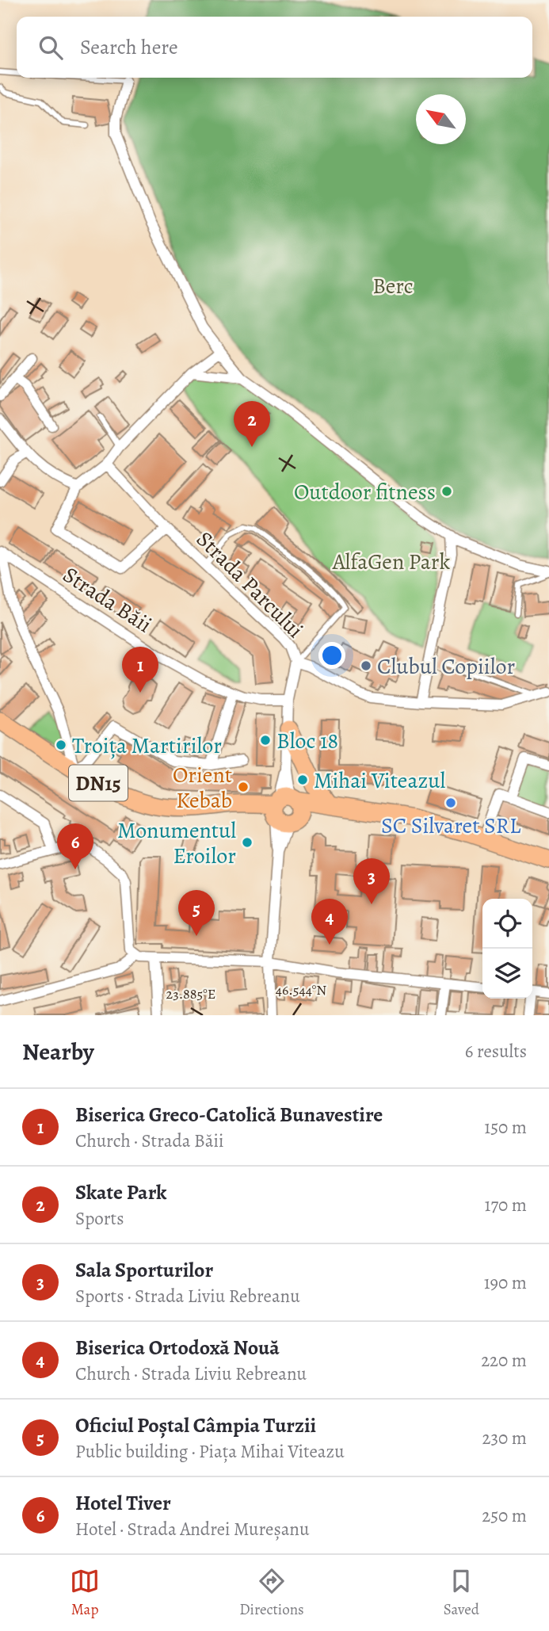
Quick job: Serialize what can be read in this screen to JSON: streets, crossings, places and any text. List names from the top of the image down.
{
  "streets": {
    "main road": ["DN15"],
    "street": ["Strada Parcului", "Strada Băii"]
  },
  "crossings": [
    ["Strada Parcului", "Strada Băii"]
  ],
  "parks": ["Berc", "AlfaGen Park"],
  "places": [
    "Outdoor fitness",
    "Clubul Copiilor",
    "Bloc 18",
    "Troița Martirilor",
    "Mihai Viteazul",
    "Orient Kebab",
    "SC Silvaret SRL",
    "Monumentul Eroilor"
  ],
  "north": "top left",
  "page": {
    "search": "Search here",
    "pins": [
      "2",
      "1",
      "6",
      "3",
      "5",
      "4"
    ],
    "heading": ["Nearby", "6 results"],
    "list": [
      {
        "mark": "1",
        "name": "Biserica Greco-Catolică Bunavestire",
        "note": "Church · Strada Băii",
        "value": "150 m"
      },
      {
        "mark": "2",
        "name": "Skate Park",
        "note": "Sports",
        "value": "170 m"
      },
      {
        "mark": "3",
        "name": "Sala Sporturilor",
        "note": "Sports · Strada Liviu Rebreanu",
        "value": "190 m"
      },
      {
        "mark": "4",
        "name": "Biserica Ortodoxă Nouă",
        "note": "Church · Strada Liviu Rebreanu",
        "value": "220 m"
      },
      {
        "mark": "5",
        "name": "Oficiul Poștal Câmpia Turzii",
        "note": "Public building · Piața Mihai Viteazu",
        "value": "230 m"
      },
      {
        "mark": "6",
        "name": "Hotel Tiver",
        "note": "Hotel · Strada Andrei Mureșanu",
        "value": "250 m"
      }
    ],
    "nav": ["Map", "Directions", "Saved"]
  },
  "coordinates": ["46.544°N", "23.885°E"]
}
